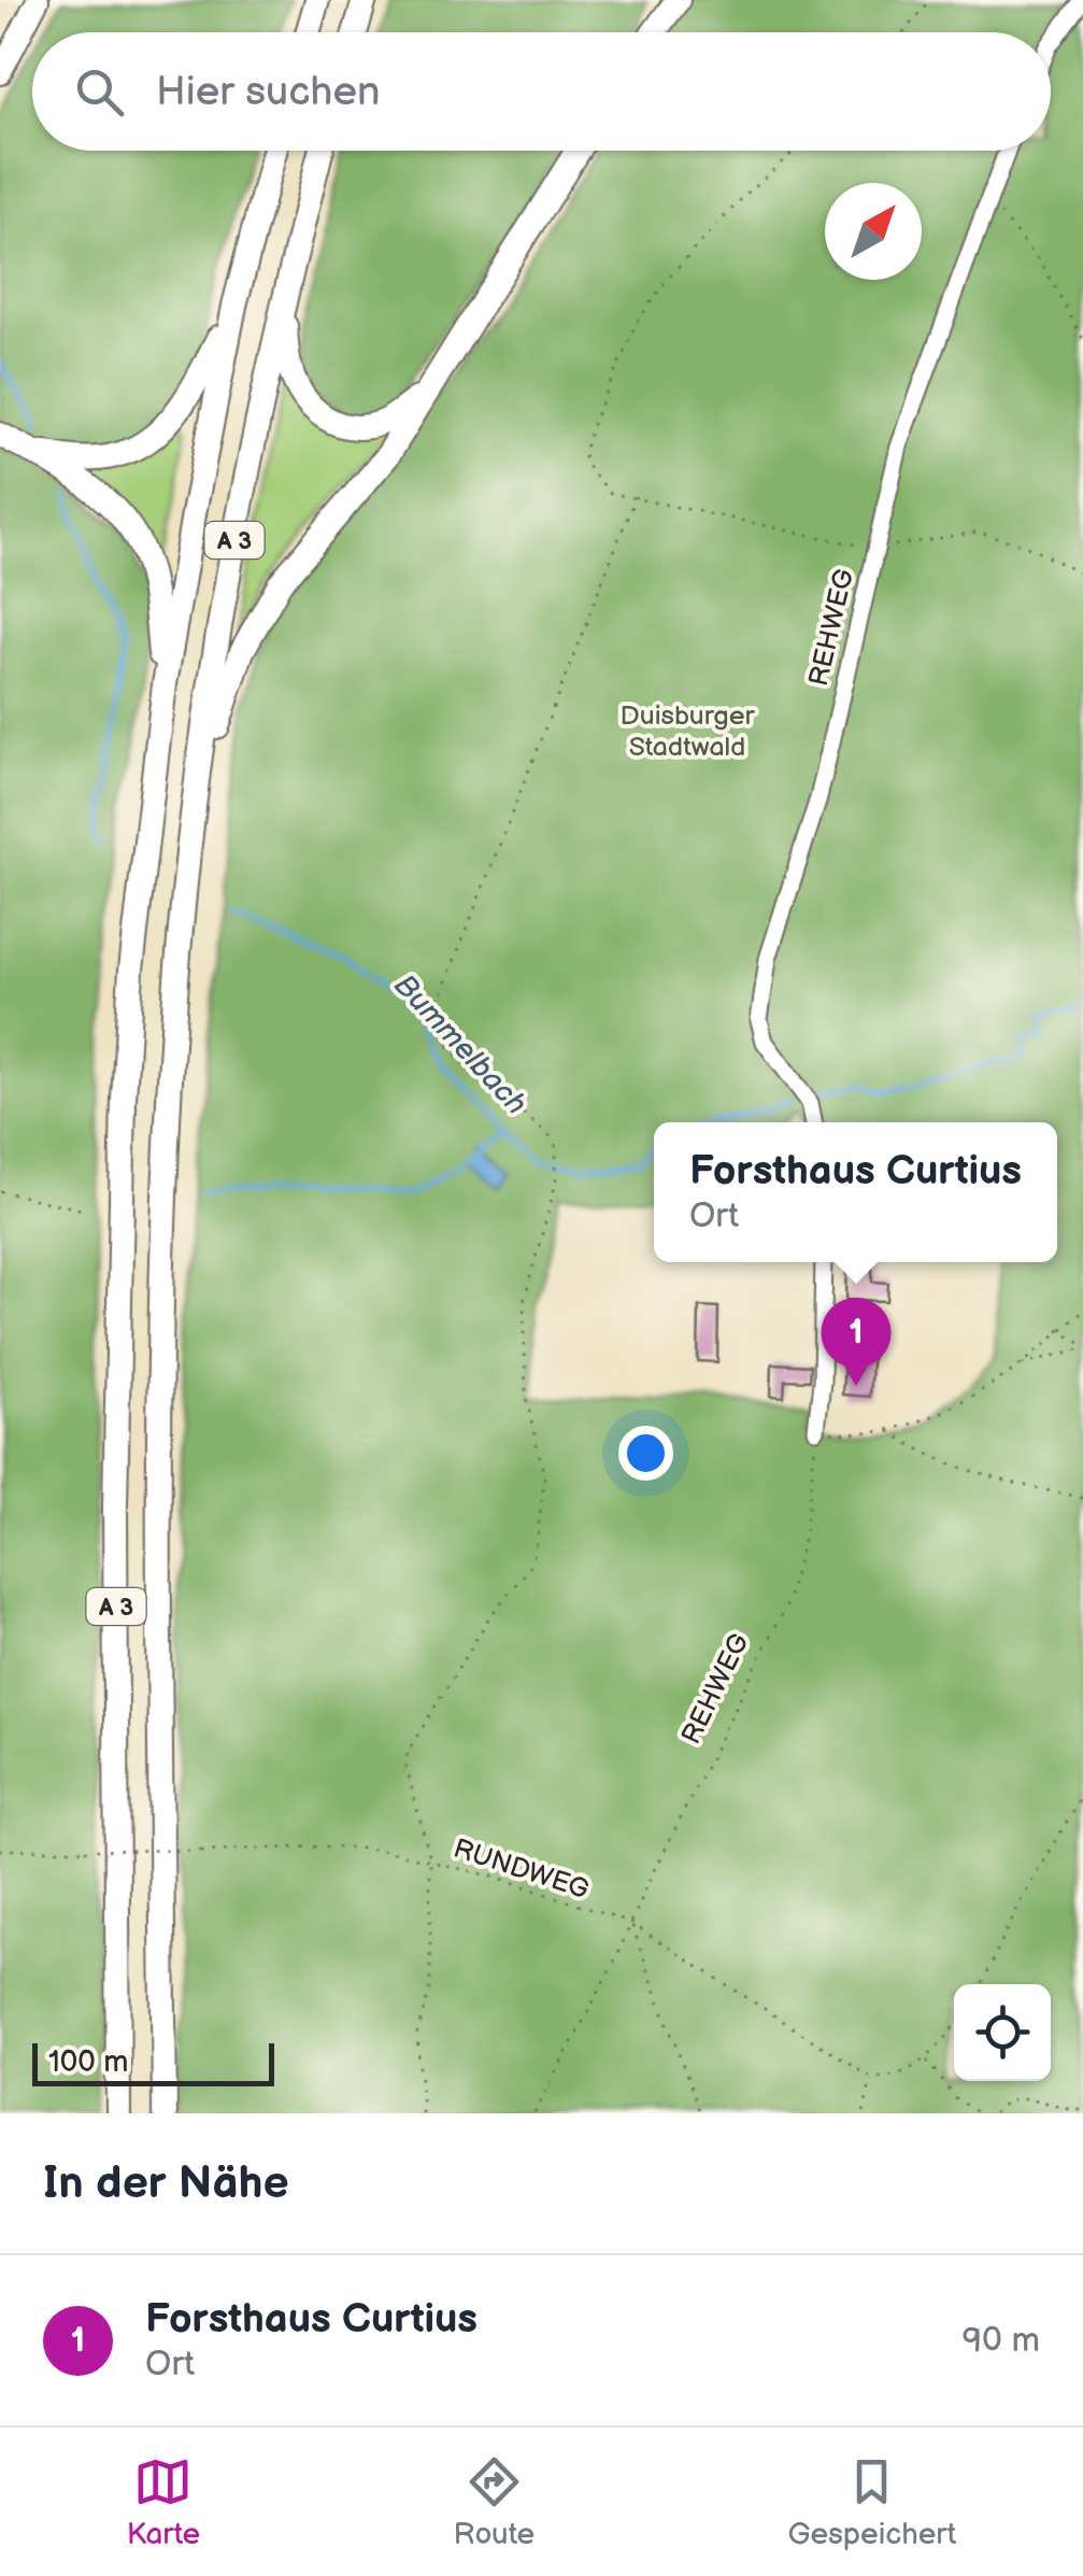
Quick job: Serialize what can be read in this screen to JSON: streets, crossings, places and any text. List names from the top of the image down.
{
  "streets": {
    "highway": ["A 3"],
    "lane": ["REHWEG"],
    "path": ["RUNDWEG"]
  },
  "crossings": [
    ["REHWEG", "RUNDWEG"]
  ],
  "water": ["Bummelbach"],
  "parks": ["Duisburger Stadtwald"],
  "scale_bar": "100 m",
  "north": "top right",
  "page": {
    "search": "Hier suchen",
    "popup": ["Forsthaus Curtius", "Ort"],
    "pins": "1",
    "scale": "100 m",
    "heading": "In der Nähe",
    "list": [
      {
        "mark": "1",
        "name": "Forsthaus Curtius",
        "note": "Ort",
        "value": "90 m"
      }
    ],
    "nav": ["Karte", "Route", "Gespeichert"]
  }
}
